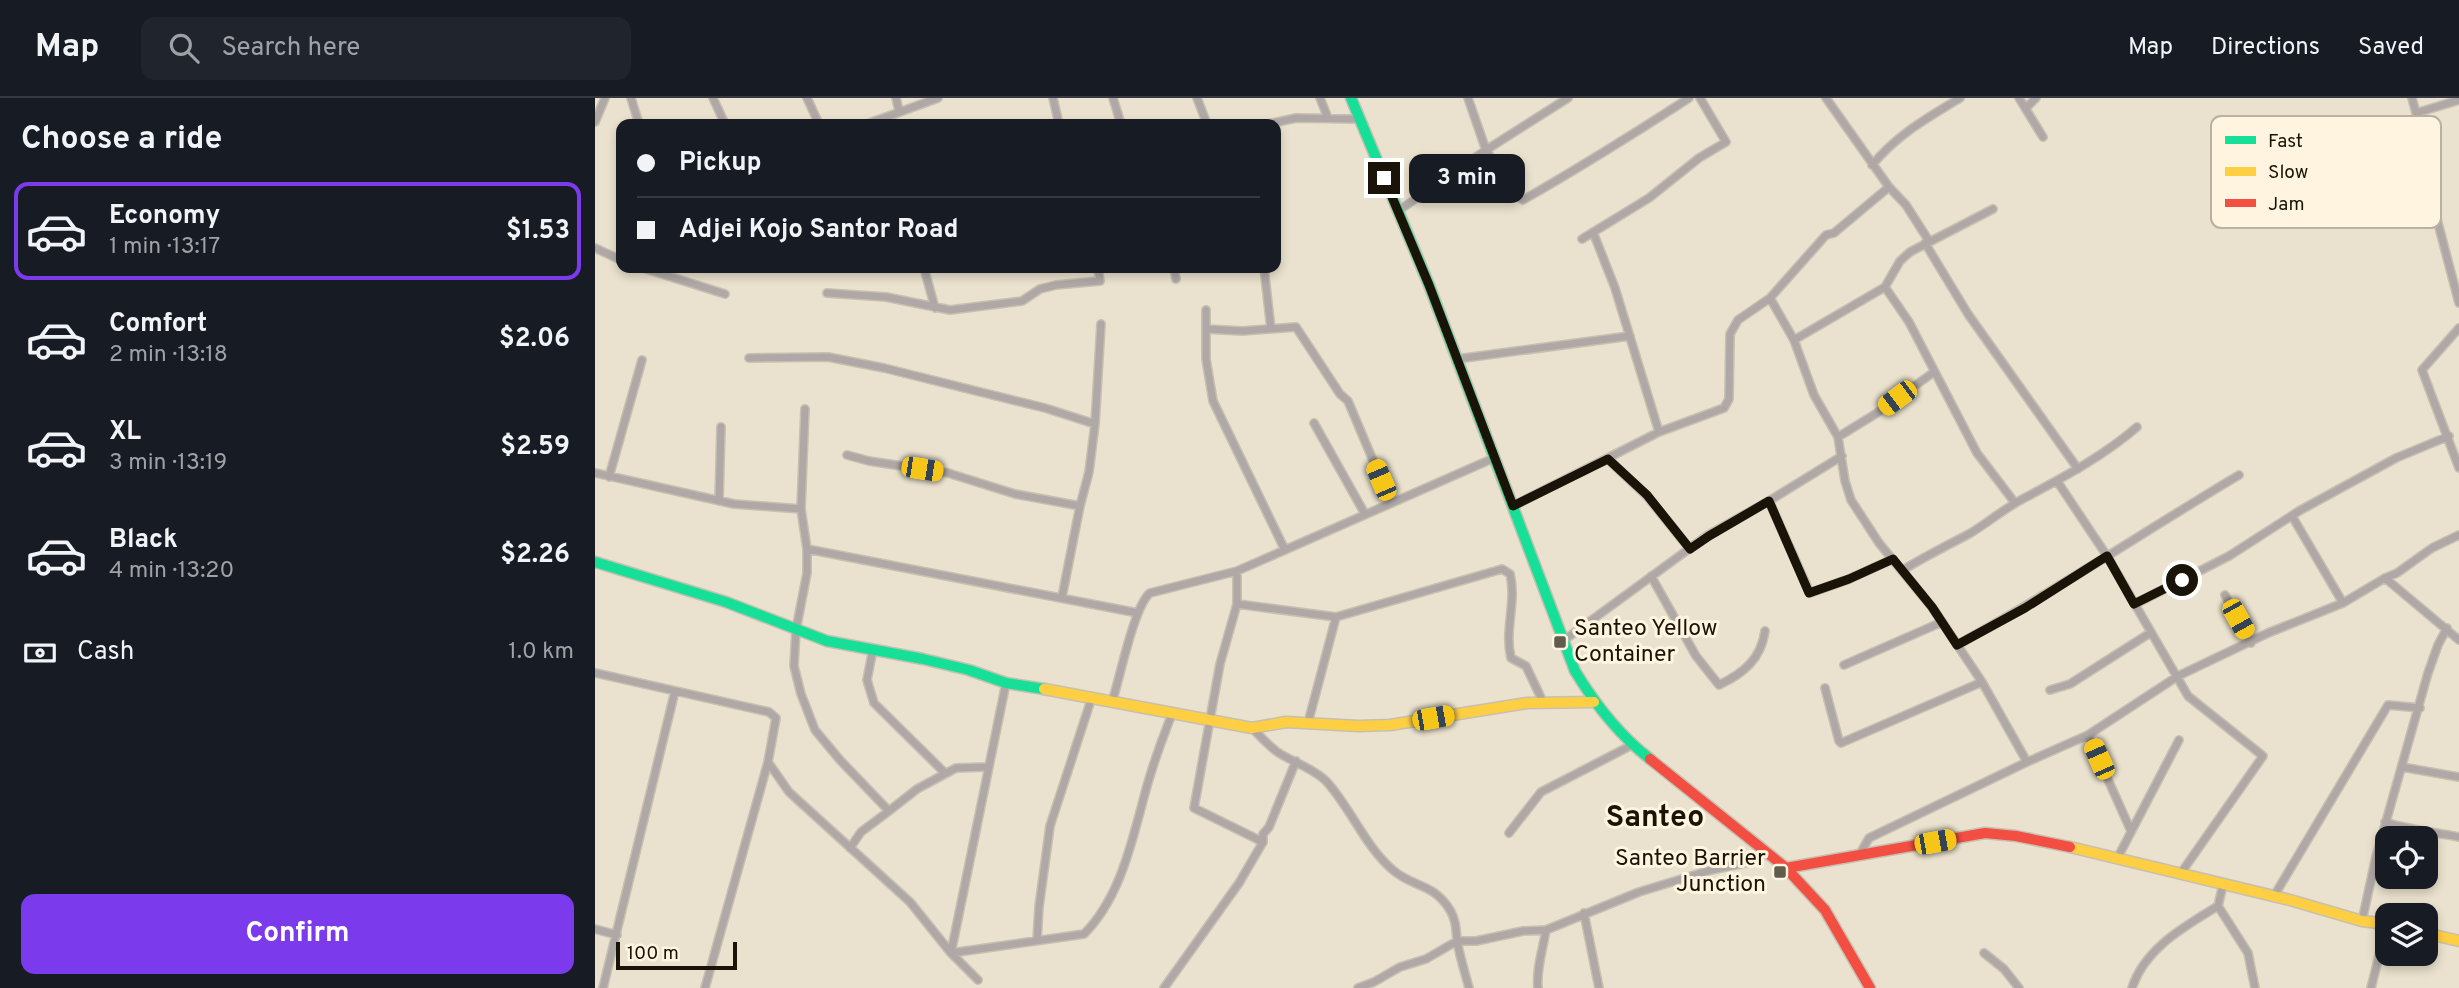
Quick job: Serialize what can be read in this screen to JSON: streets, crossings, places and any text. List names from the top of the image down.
{
  "districts": ["Santeo"],
  "places": {
    "transit": ["Santeo Yellow Container", "Santeo Barrier Junction"]
  },
  "legend": ["Fast", "Slow", "Jam"],
  "scale_bar": "100 m",
  "page": {
    "header": "Map",
    "search": "Search here",
    "nav": ["Map", "Directions", "Saved"],
    "heading": "Choose a ride",
    "banner": ["Pickup", "Adjei Kojo Santor Road"],
    "bubble": "3 min",
    "list": [
      {
        "name": "Economy",
        "note": "1 min · 13:17",
        "value": "$1.53"
      },
      {
        "name": "Comfort",
        "note": "2 min · 13:18",
        "value": "$2.06"
      },
      {
        "name": "XL",
        "note": "3 min · 13:19",
        "value": "$2.59"
      },
      {
        "name": "Black",
        "note": "4 min · 13:20",
        "value": "$2.26"
      }
    ],
    "pay": ["Cash", "1.0 km"],
    "buttons": "Confirm",
    "scale": "100 m"
  }
}
